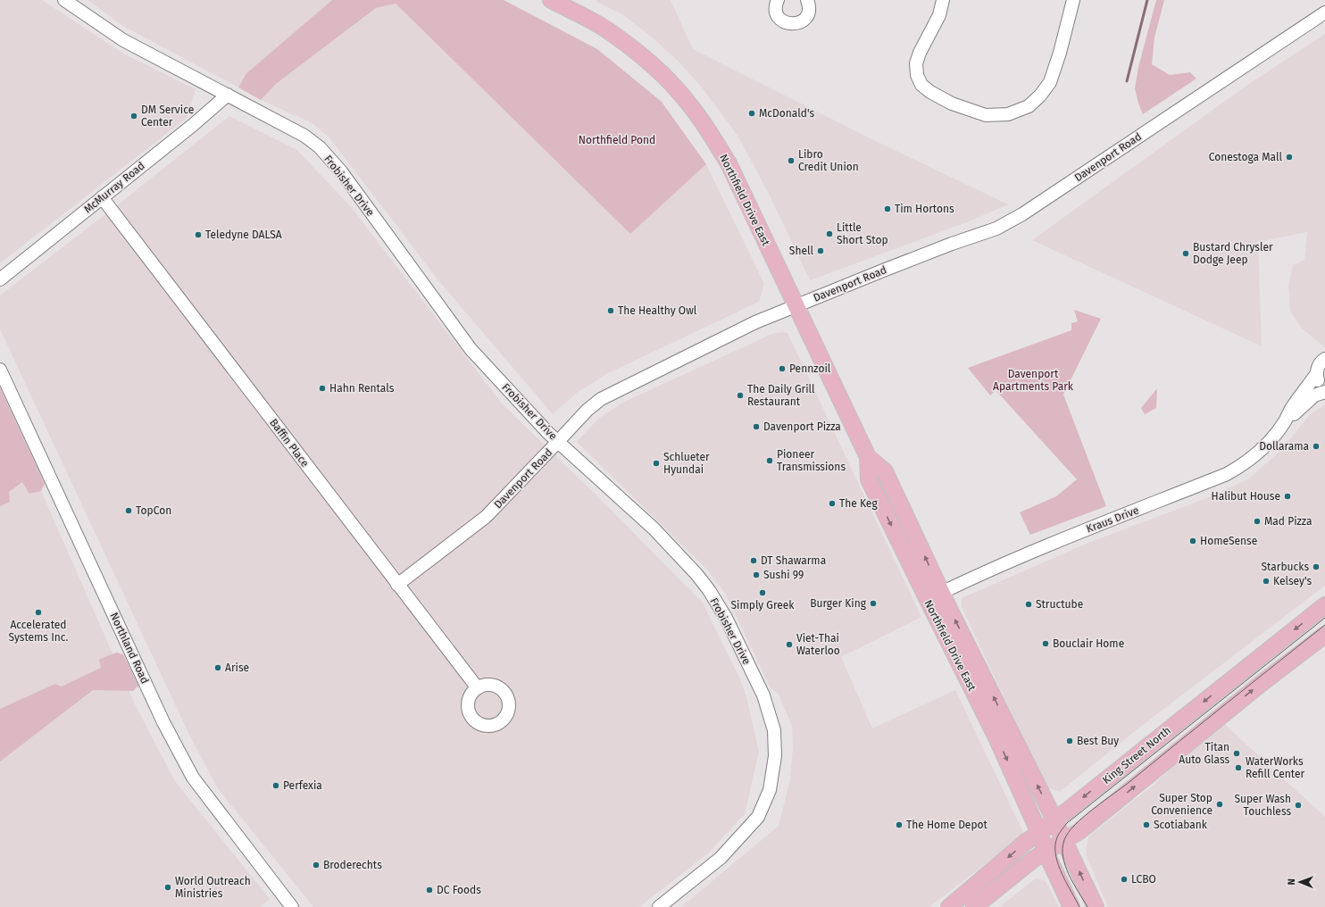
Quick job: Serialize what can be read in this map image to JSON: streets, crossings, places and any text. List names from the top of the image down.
{
  "streets": {
    "main road": ["Northfield Drive East", "King Street North"],
    "street": [
      "Davenport Road",
      "Frobisher Drive",
      "McMurray Road",
      "Baffin Place",
      "Kraus Drive",
      "Northland Road"
    ]
  },
  "crossings": [
    ["Davenport Road", "Frobisher Drive"],
    ["Davenport Road", "Northfield Drive East"],
    ["Davenport Road", "Baffin Place"],
    ["Frobisher Drive", "McMurray Road"],
    ["McMurray Road", "Baffin Place"],
    ["Northfield Drive East", "Kraus Drive"],
    ["Northfield Drive East", "King Street North"]
  ],
  "parks": ["Northfield Pond", "Davenport Apartments Park"],
  "places": [
    "McDonald's",
    "DM Service Center",
    "Conestoga Mall",
    "Libro Credit Union",
    "Tim Hortons",
    "Little Short Stop",
    "Teledyne DALSA",
    "Shell",
    "Bustard Chrysler Dodge Jeep",
    "The Healthy Owl",
    "Pennzoil",
    "Hahn Rentals",
    "The Daily Grill Restaurant",
    "Davenport Pizza",
    "Dollarama",
    "Pioneer Transmissions",
    "Schlueter Hyundai",
    "Halibut House",
    "The Keg",
    "TopCon",
    "Mad Pizza",
    "HomeSense",
    "DT Shawarma",
    "Starbucks",
    "Sushi 99",
    "Kelsey's",
    "Simply Greek",
    "Burger King",
    "Structube",
    "Accelerated Systems Inc.",
    "Bouclair Home",
    "Viet-Thai Waterloo",
    "Arise",
    "Best Buy",
    "Titan Auto Glass",
    "WaterWorks Refill Center",
    "Perfexia",
    "Super Stop Convenience",
    "Super Wash Touchless",
    "The Home Depot",
    "Scotiabank",
    "Broderechts",
    "LCBO",
    "World Outreach Ministries",
    "DC Foods"
  ],
  "north": "left"
}
